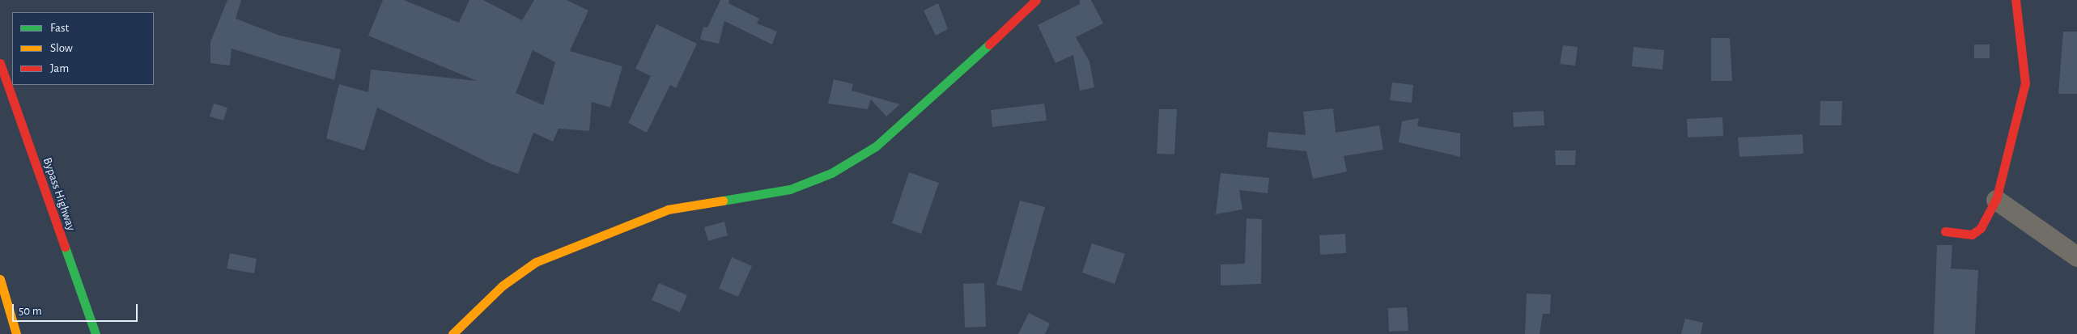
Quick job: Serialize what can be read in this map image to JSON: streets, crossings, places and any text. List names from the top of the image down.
{
  "streets": {
    "street": ["Bypass Highway"]
  },
  "legend": ["Fast", "Slow", "Jam"],
  "scale_bar": "50 m"
}
